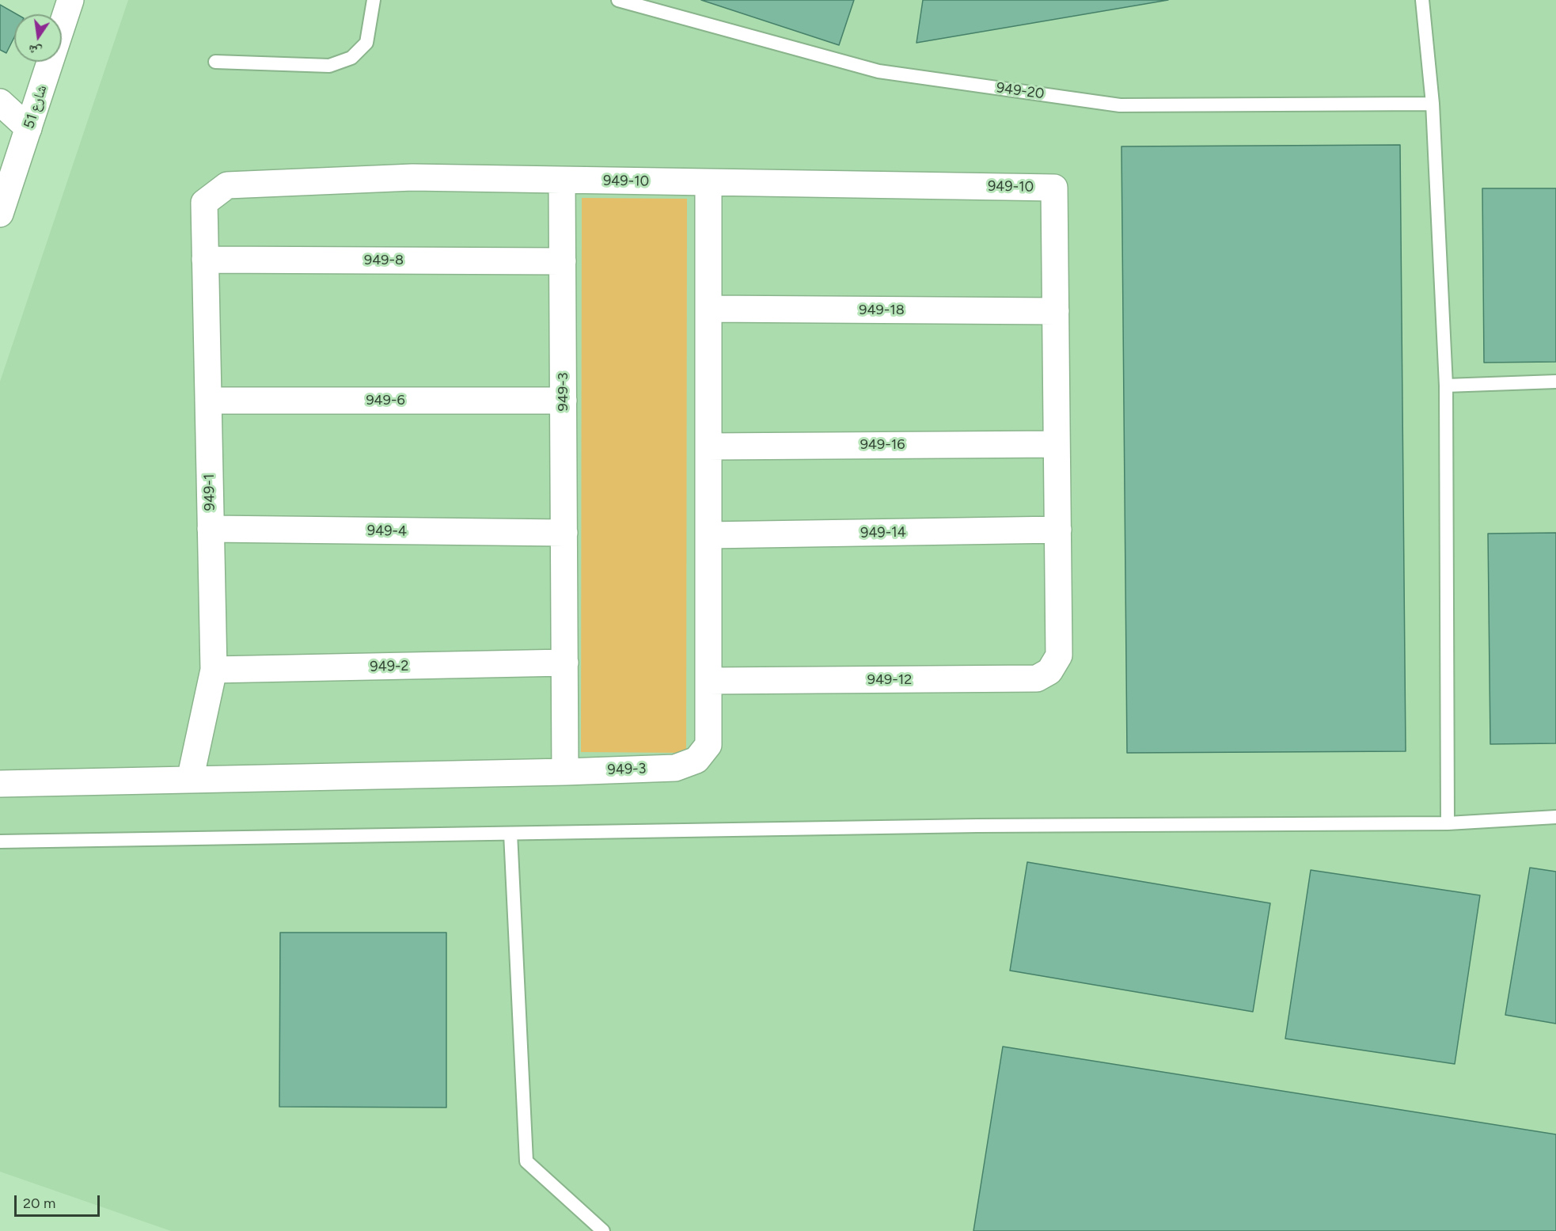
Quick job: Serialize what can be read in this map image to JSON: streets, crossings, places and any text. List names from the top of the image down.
{
  "streets": {
    "street": [
      "شارع 51",
      "949-10",
      "949-8",
      "949-18",
      "949-3",
      "949-6",
      "949-16",
      "949-1",
      "949-4",
      "949-14",
      "949-2",
      "949-12"
    ],
    "lane": ["949-20"]
  },
  "crossings": [
    ["949-10", "949-18"],
    ["949-10", "949-3"],
    ["949-10", "949-1"],
    ["949-8", "949-3"],
    ["949-8", "949-1"],
    ["949-18", "949-3"],
    ["949-3", "949-6"],
    ["949-3", "949-16"],
    ["949-3", "949-4"],
    ["949-3", "949-14"],
    ["949-3", "949-2"],
    ["949-3", "949-12"],
    ["949-6", "949-1"],
    ["949-1", "949-4"],
    ["949-1", "949-2"],
    ["949-14", "949-12"]
  ],
  "scale_bar": "20 m",
  "north": "bottom"
}
